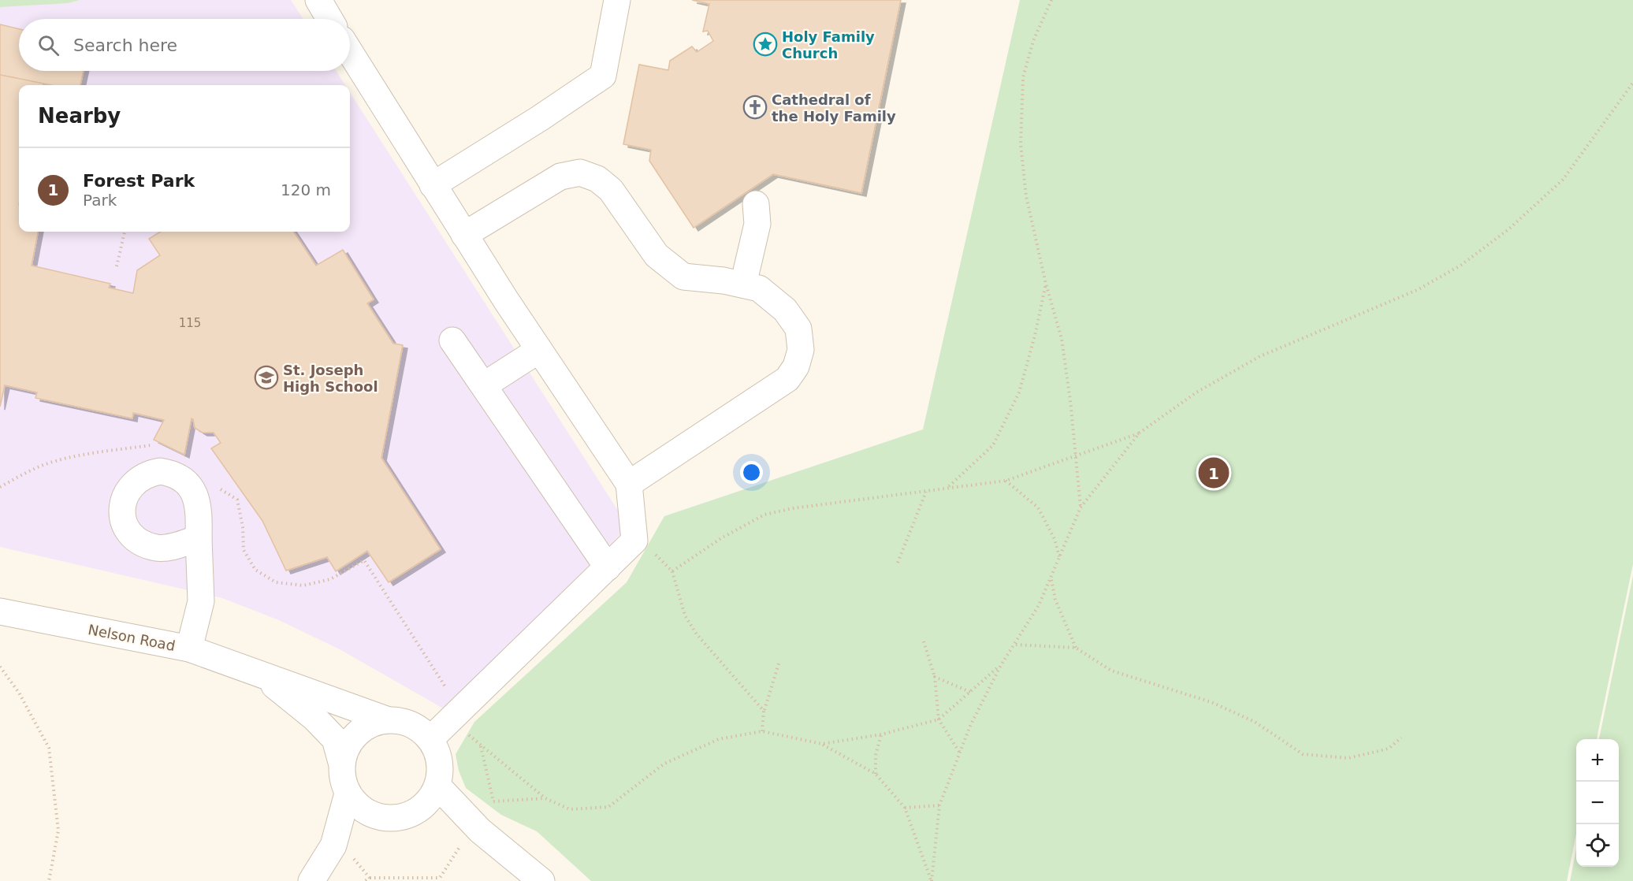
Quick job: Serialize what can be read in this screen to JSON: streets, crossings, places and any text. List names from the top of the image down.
{
  "streets": {
    "street": ["Nelson Road"]
  },
  "places": {
    "place": ["Holy Family Church"],
    "church": ["Cathedral of the Holy Family"],
    "school or university": ["St. Joseph High School"]
  },
  "house_numbers": ["115"],
  "page": {
    "search": "Search here",
    "heading": "Nearby",
    "list": [
      {
        "mark": "1",
        "name": "Forest Park",
        "note": "Park",
        "value": "120 m"
      }
    ],
    "pins": "1",
    "map_buttons": ["+", "−"]
  }
}
